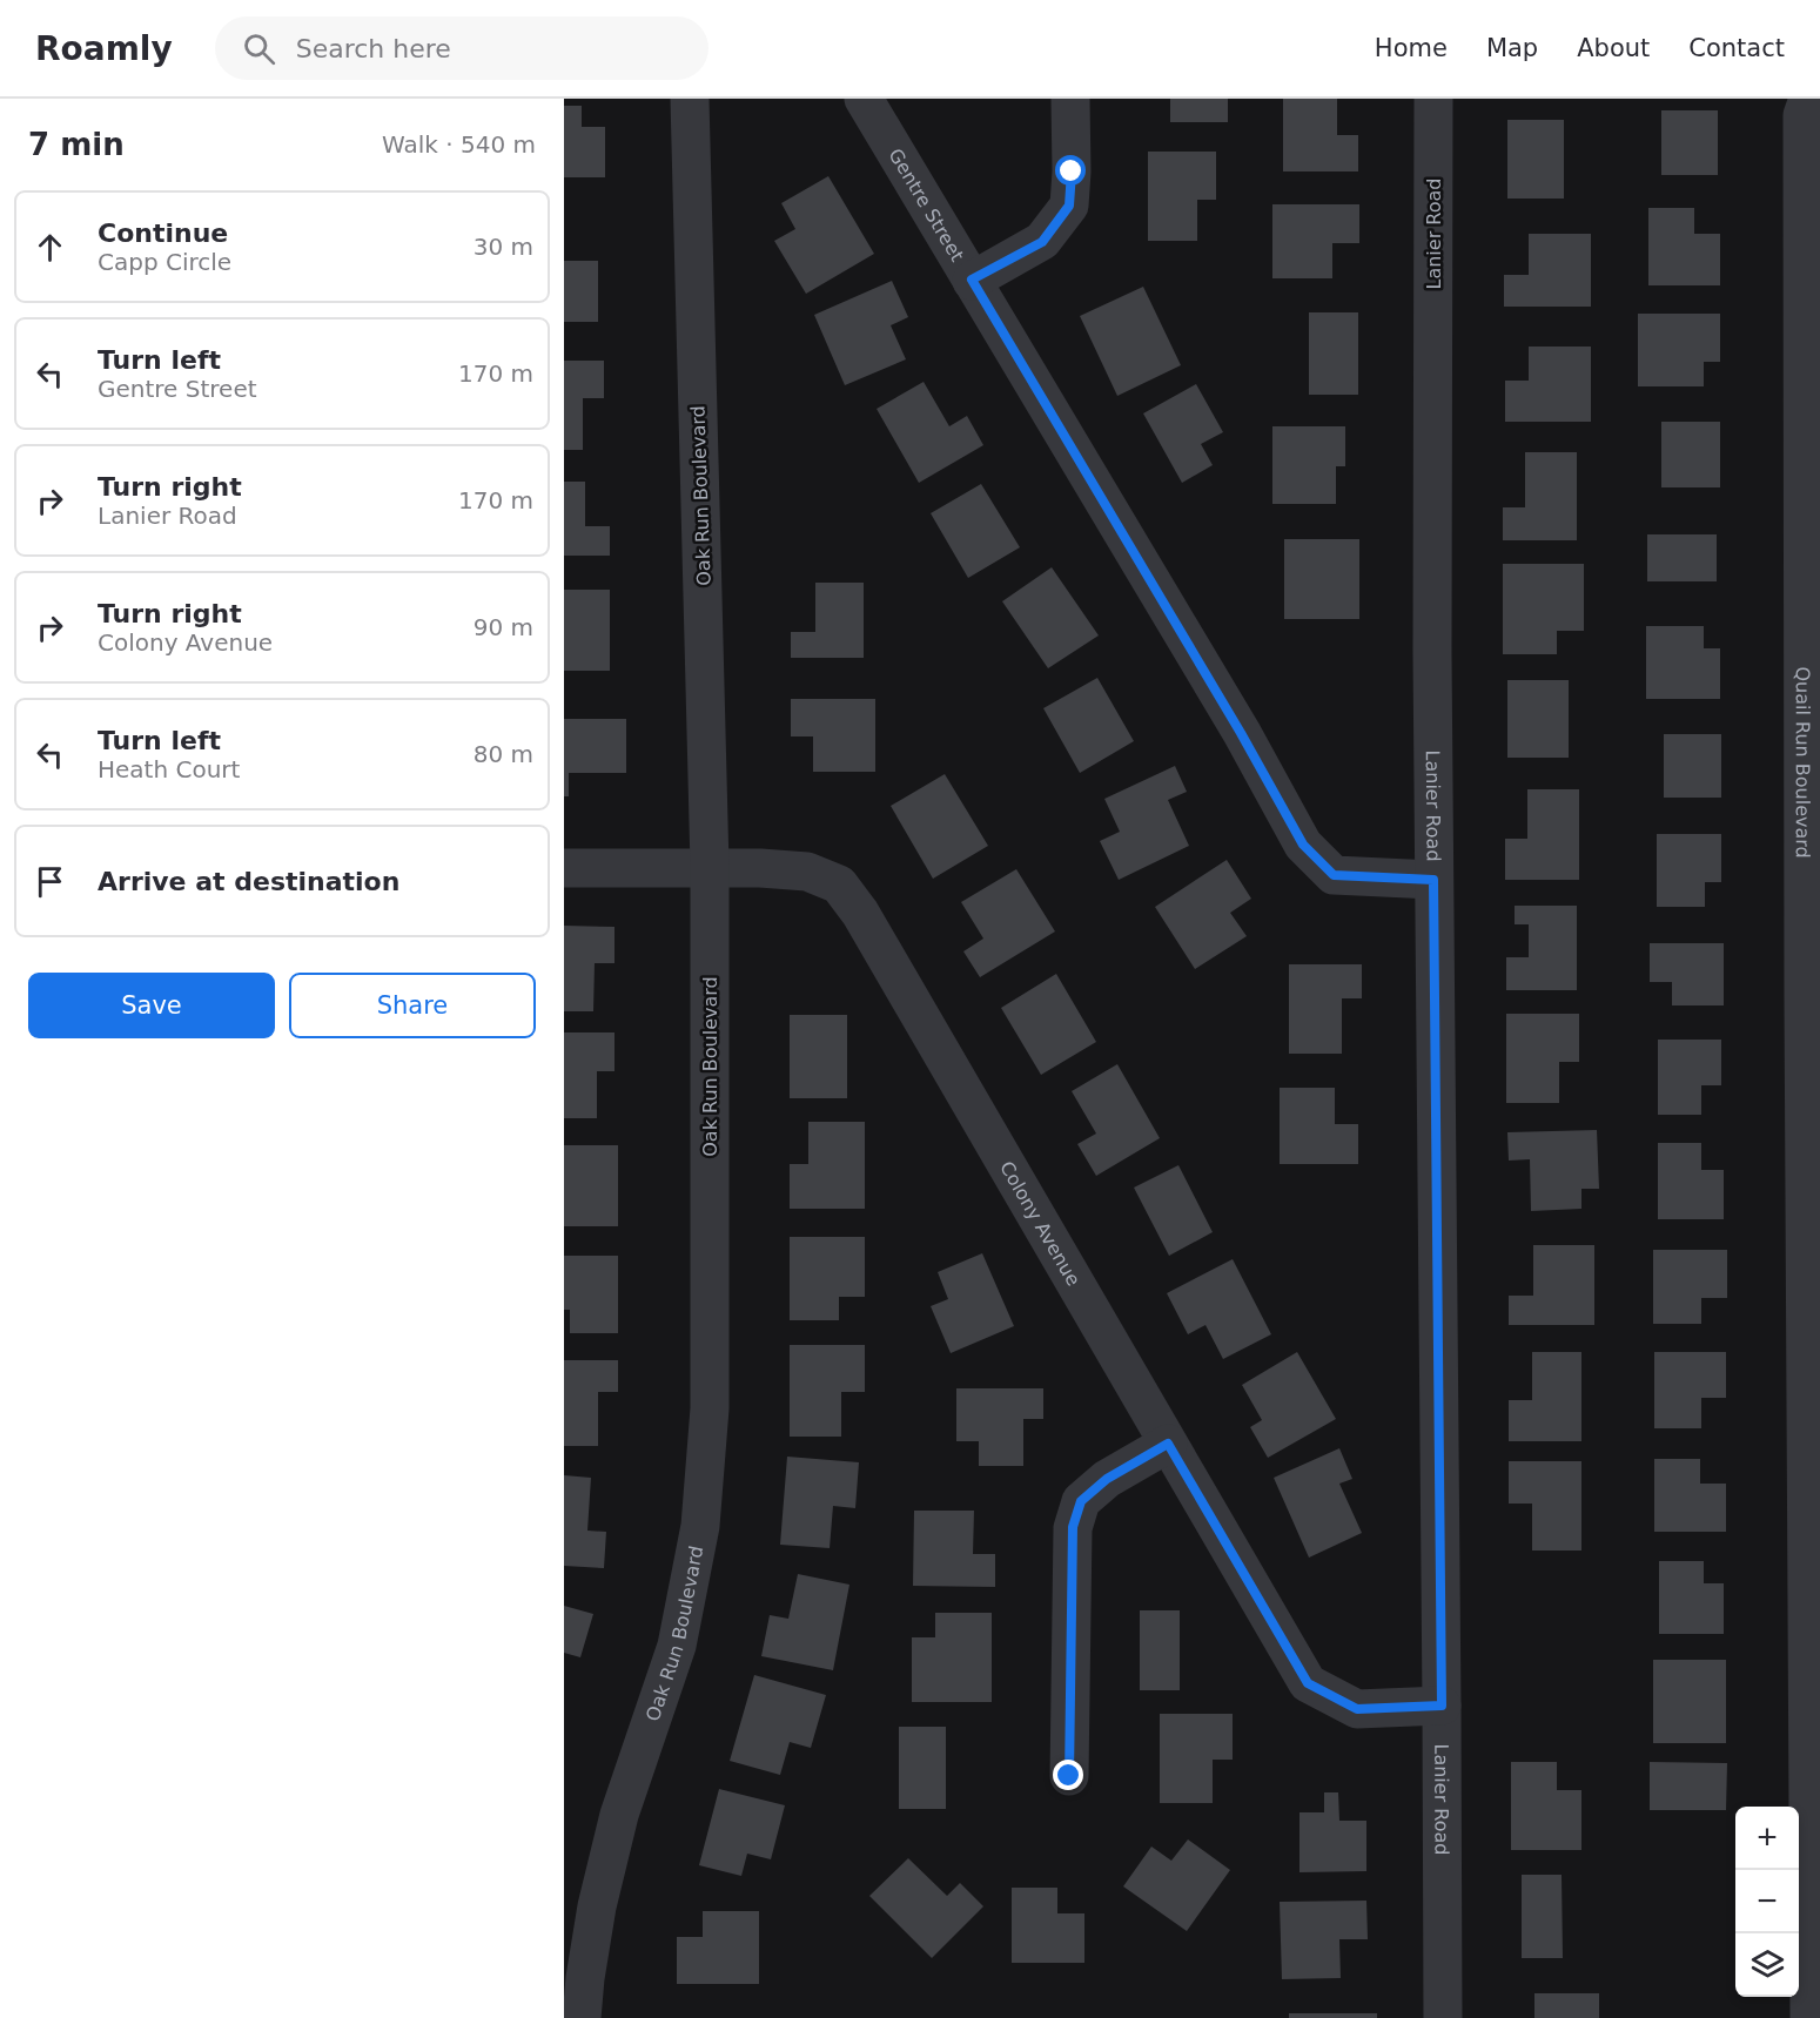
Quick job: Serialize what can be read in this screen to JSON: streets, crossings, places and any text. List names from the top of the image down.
{
  "streets": {
    "street": [
      "Gentre Street",
      "Lanier Road",
      "Oak Run Boulevard",
      "Quail Run Boulevard",
      "Colony Avenue"
    ]
  },
  "crossings": [
    ["Gentre Street", "Lanier Road"],
    ["Lanier Road", "Colony Avenue"],
    ["Oak Run Boulevard", "Colony Avenue"]
  ],
  "page": {
    "header": "Roamly",
    "search": "Search here",
    "nav": [
      "Home",
      "Map",
      "About",
      "Contact"
    ],
    "heading": ["7 min", "Walk · 540 m"],
    "list": [
      ["Continue", "Capp Circle", "30 m"],
      ["Turn left", "Gentre Street", "170 m"],
      ["Turn right", "Lanier Road", "170 m"],
      ["Turn right", "Colony Avenue", "90 m"],
      ["Turn left", "Heath Court", "80 m"],
      "Arrive at destination"
    ],
    "buttons": ["Save", "Share"],
    "map_buttons": ["+", "−"]
  }
}
